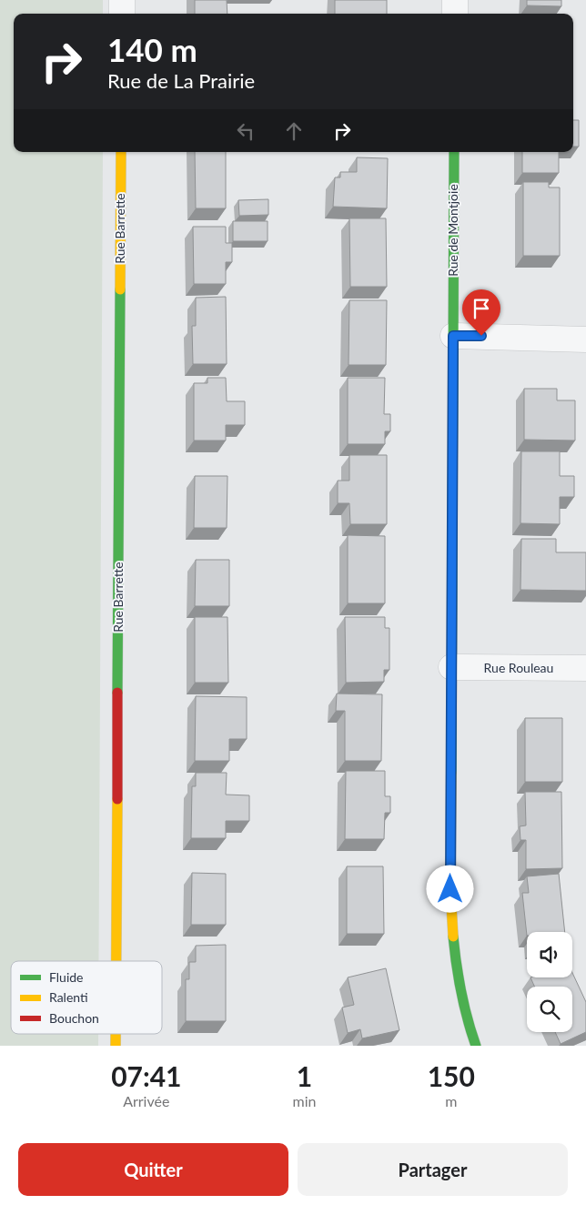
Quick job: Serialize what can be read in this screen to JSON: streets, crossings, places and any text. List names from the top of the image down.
{
  "streets": {
    "street": ["Rue Barrette", "Rue de Montjoie", "Rue Rouleau"]
  },
  "crossings": [
    ["Rue de Montjoie", "Rue Rouleau"]
  ],
  "legend": ["Fluide", "Ralenti", "Bouchon"],
  "page": {
    "turn": ["140 m", "Rue de La Prairie"],
    "eta": [
      "07:41",
      "Arrivée",
      "1",
      "min",
      "150",
      "m"
    ],
    "buttons": ["Quitter", "Partager"]
  }
}
